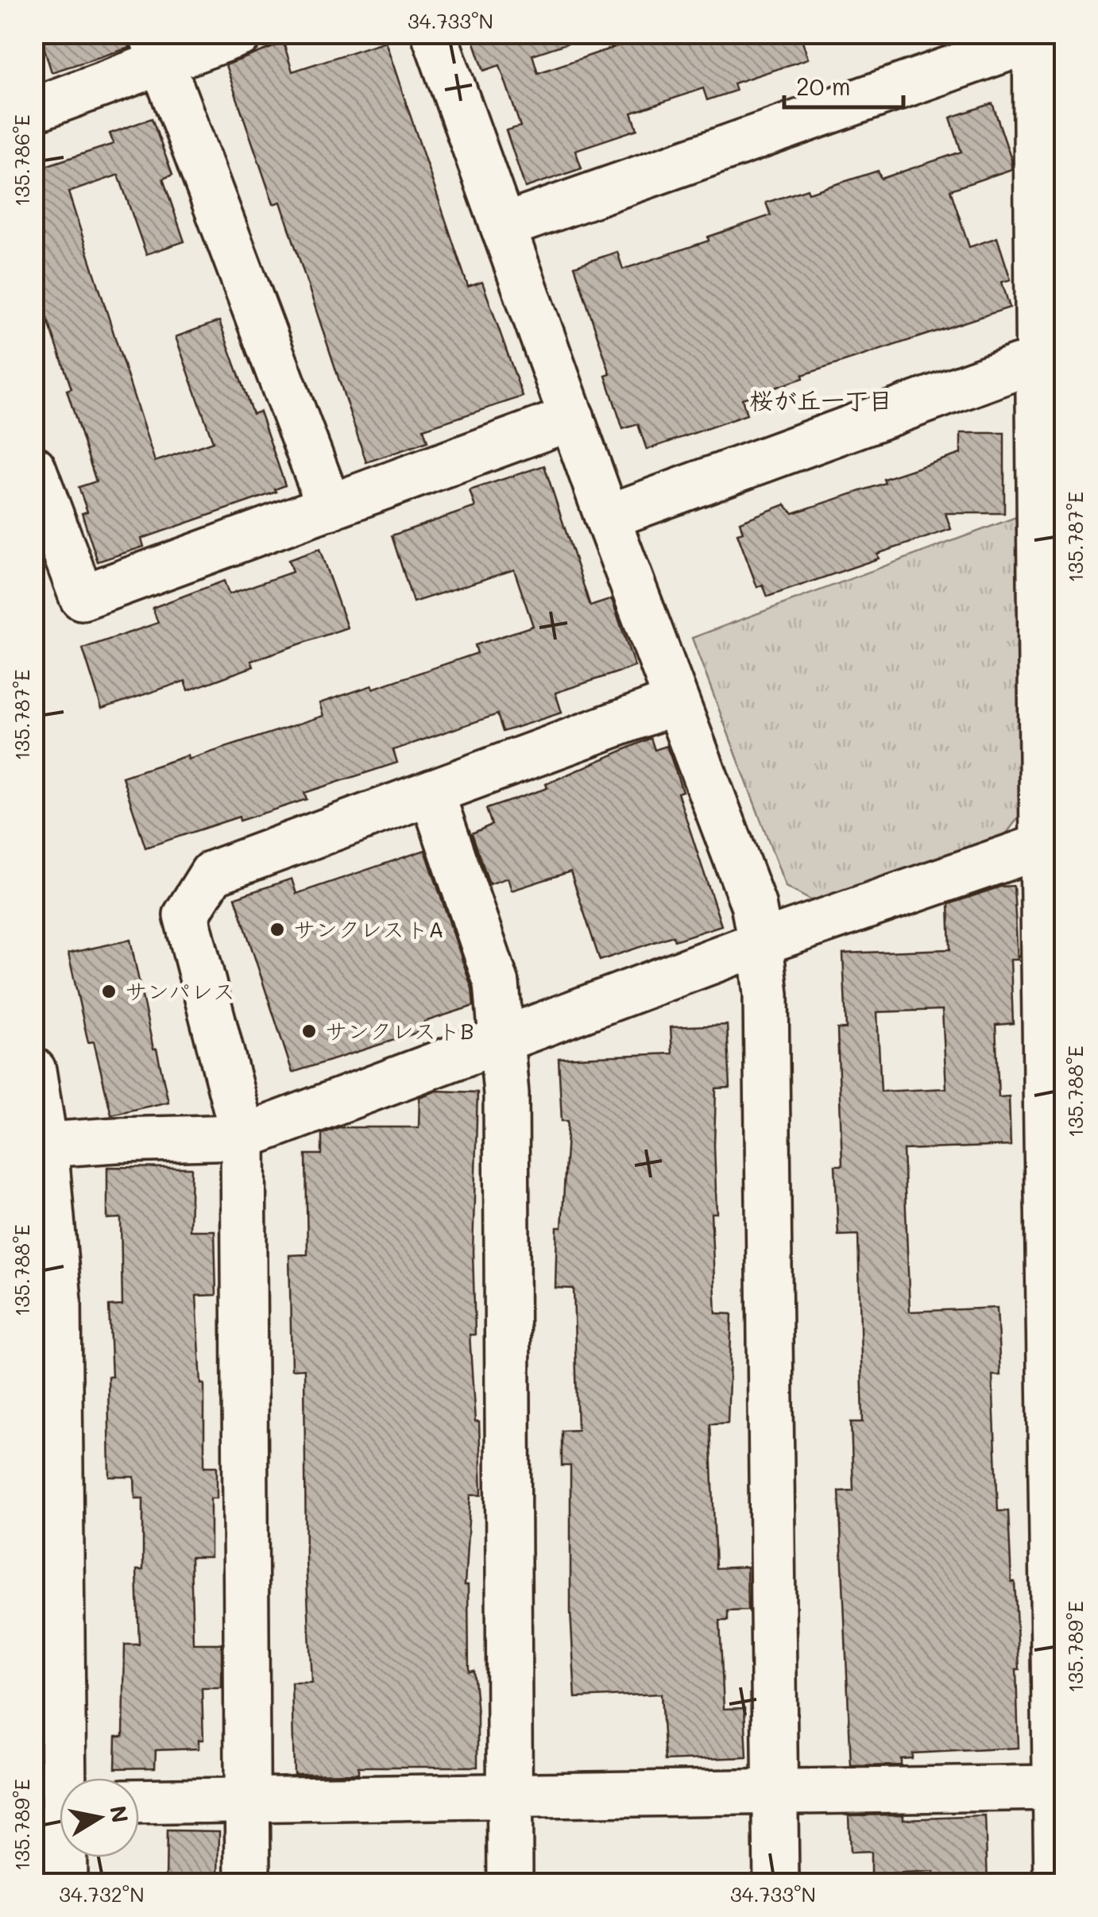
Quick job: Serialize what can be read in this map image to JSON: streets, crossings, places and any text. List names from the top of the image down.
{
  "districts": ["桜が丘一丁目"],
  "places": ["サンクレストA", "サンパレス", "サンクレストB"],
  "scale_bar": "20 m",
  "north": "right",
  "coordinates": [
    "34.733°N",
    "135.786°E",
    "135.787°E",
    "135.788°E",
    "135.789°E",
    "34.732°N"
  ]
}
